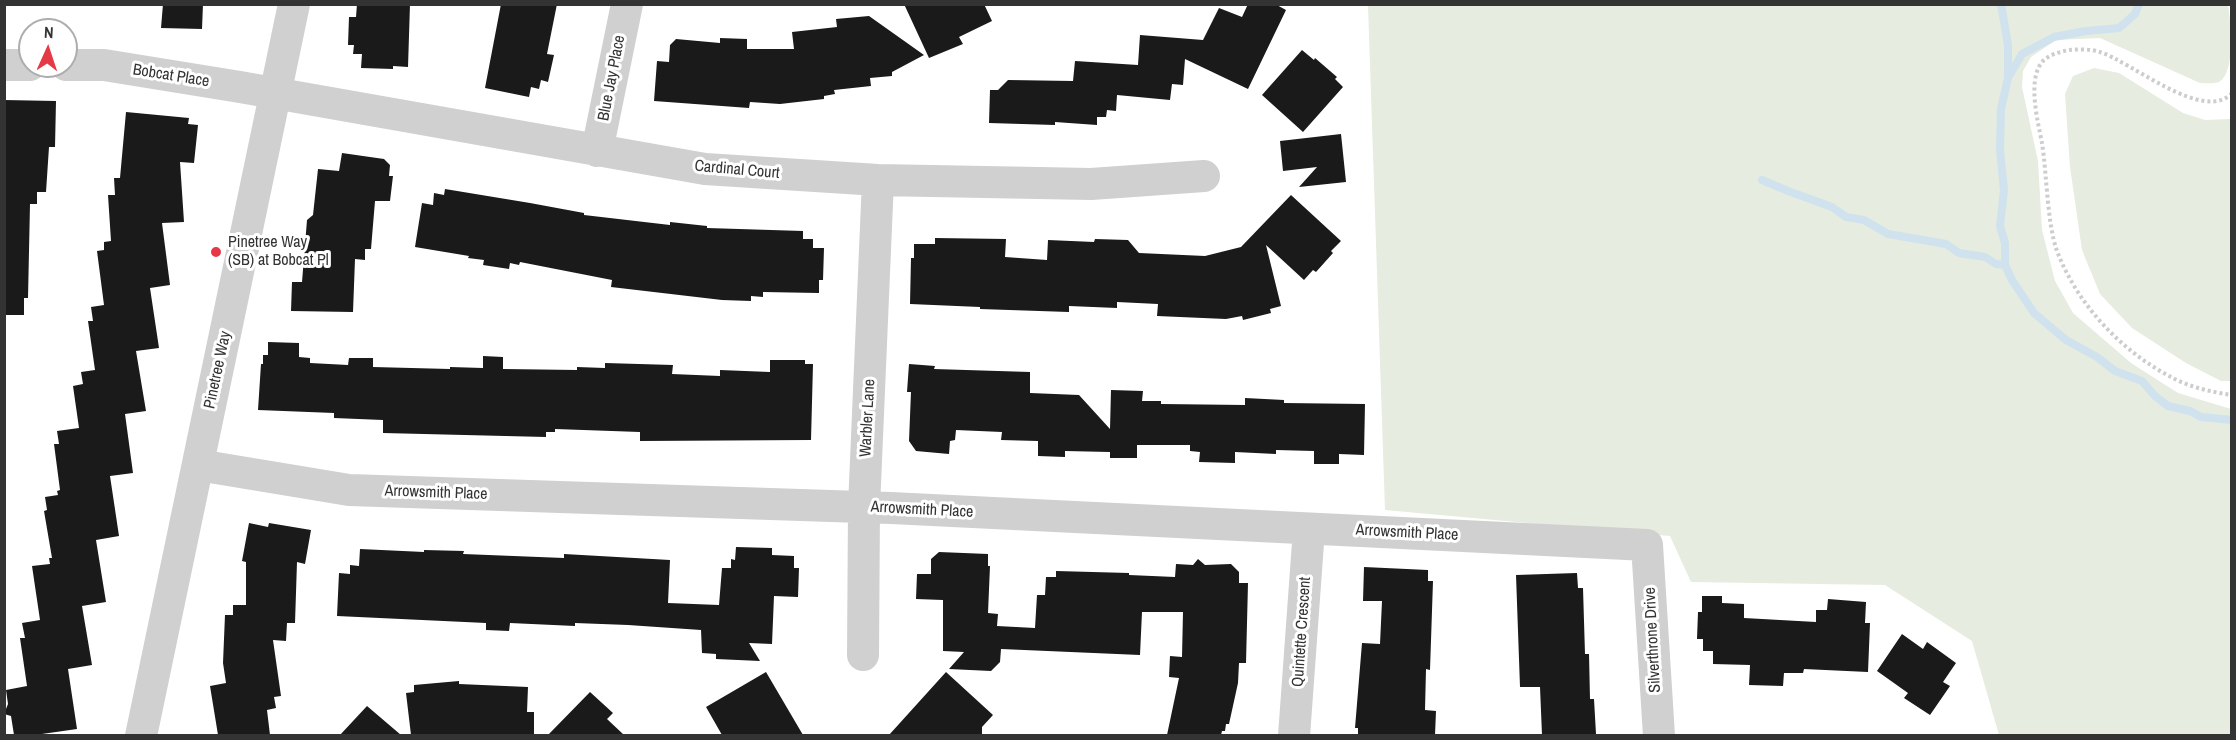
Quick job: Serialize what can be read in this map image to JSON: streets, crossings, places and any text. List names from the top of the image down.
{
  "streets": {
    "street": [
      "Bobcat Place",
      "Blue Jay Place",
      "Cardinal Court",
      "Pinetree Way",
      "Warbler Lane",
      "Arrowsmith Place",
      "Quintette Crescent",
      "Silverthrone Drive"
    ]
  },
  "crossings": [
    ["Bobcat Place", "Cardinal Court"],
    ["Bobcat Place", "Pinetree Way"],
    ["Blue Jay Place", "Cardinal Court"],
    ["Cardinal Court", "Pinetree Way"],
    ["Cardinal Court", "Warbler Lane"],
    ["Pinetree Way", "Arrowsmith Place"],
    ["Warbler Lane", "Arrowsmith Place"],
    ["Arrowsmith Place", "Quintette Crescent"],
    ["Arrowsmith Place", "Silverthrone Drive"]
  ],
  "places": ["Pinetree Way (SB) at Bobcat Pl"],
  "north": "top"
}
